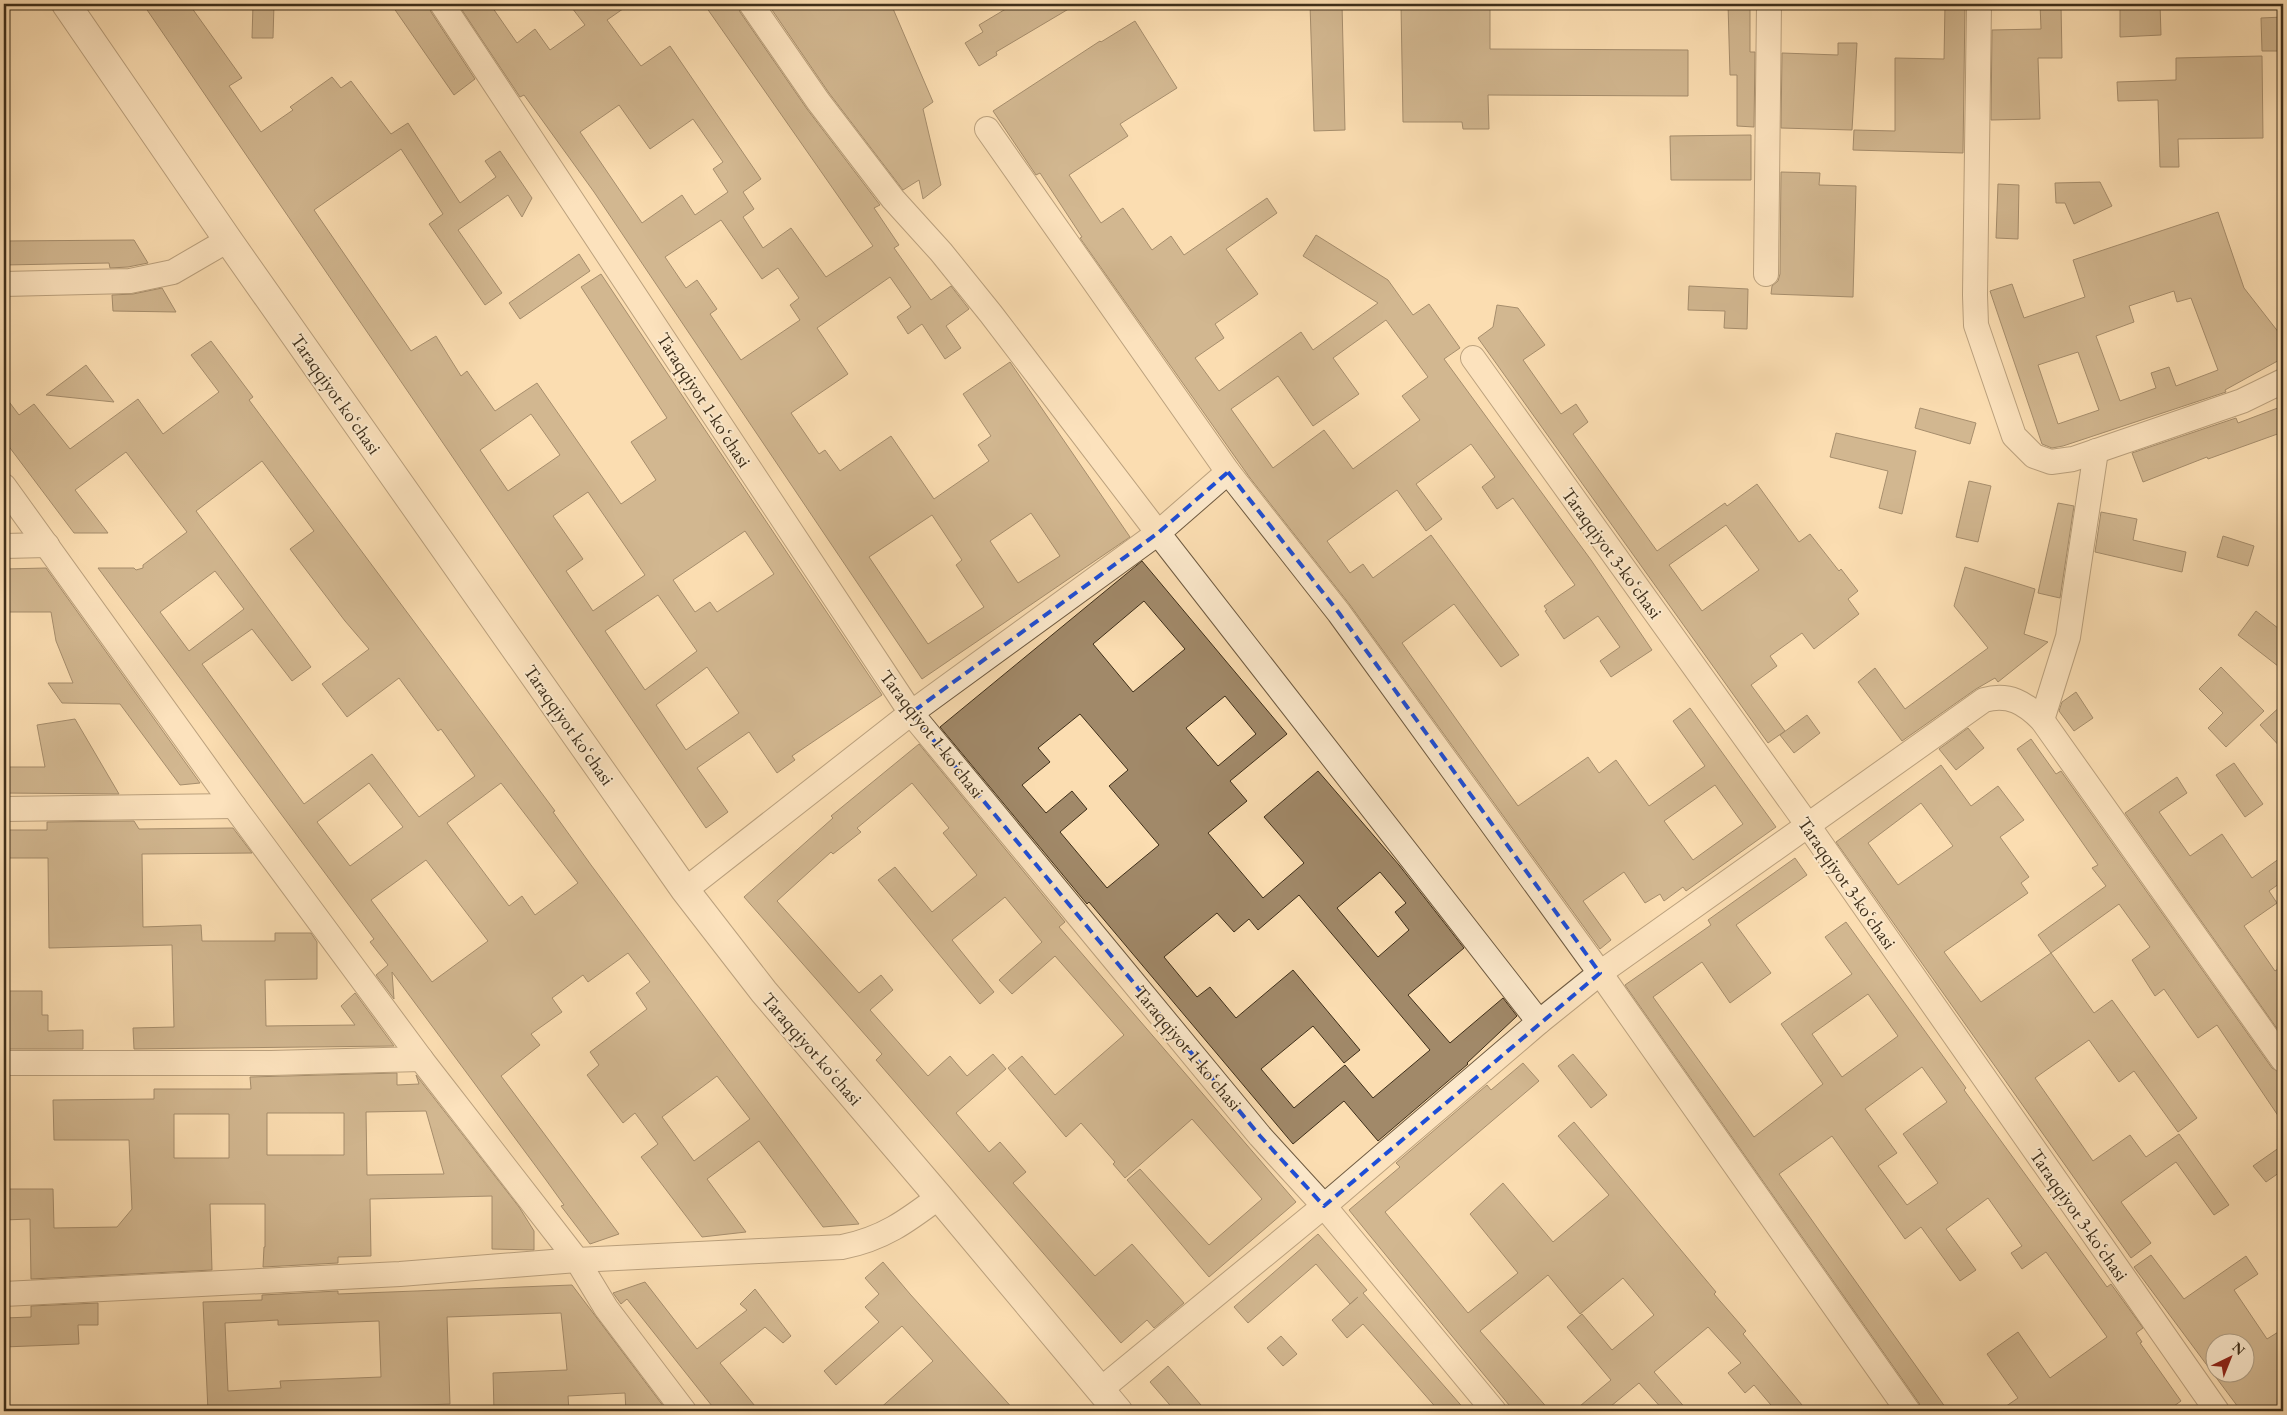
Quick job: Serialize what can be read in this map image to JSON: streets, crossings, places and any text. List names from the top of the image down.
{
  "streets": {
    "street": ["Taraqqiyot koʻchasi", "Taraqqiyot 1-koʻchasi", "Taraqqiyot 3-koʻchasi"]
  },
  "north": "top right"
}
